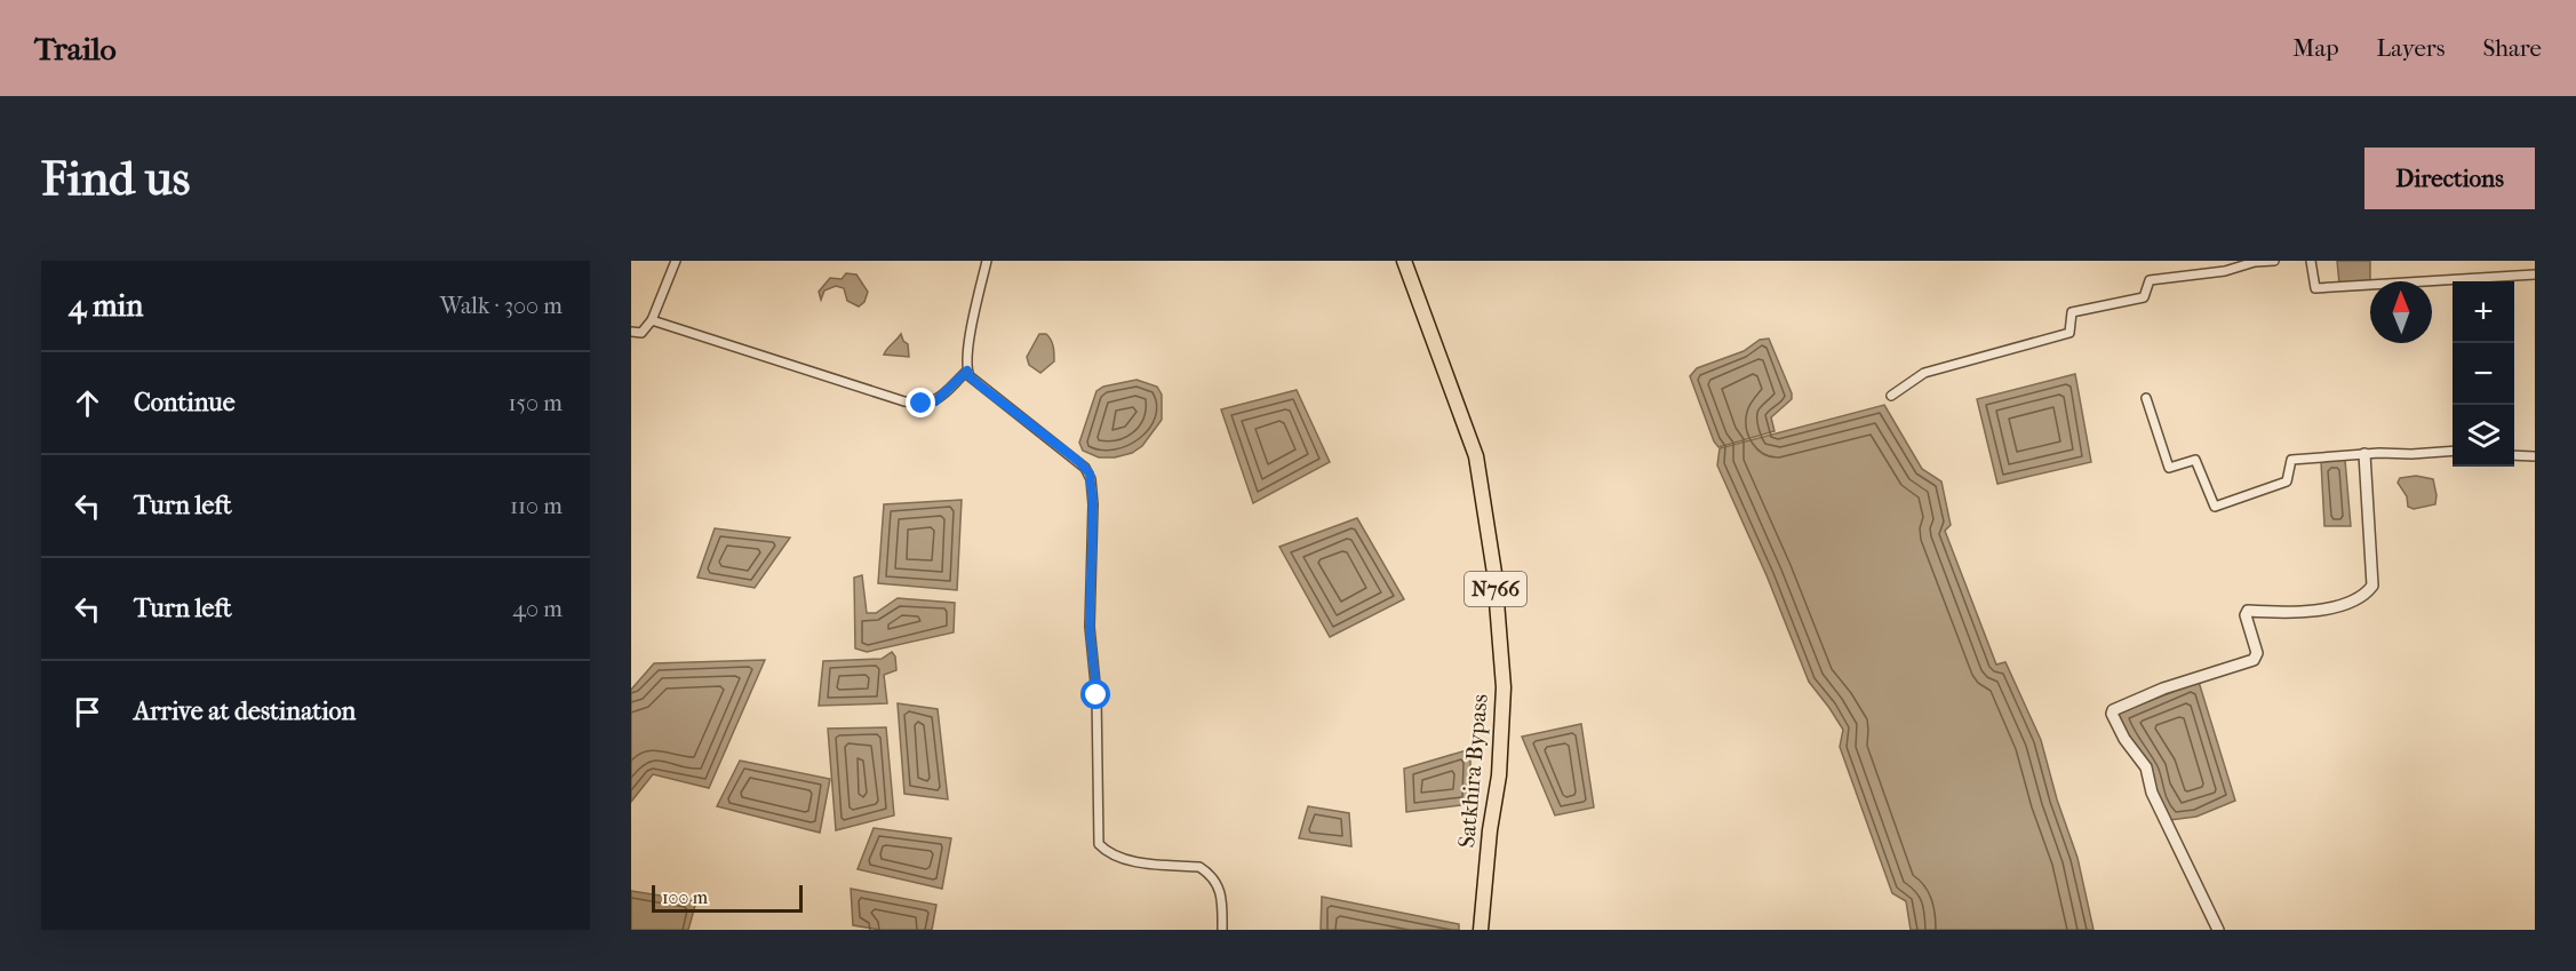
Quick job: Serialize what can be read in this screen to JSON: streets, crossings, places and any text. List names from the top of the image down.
{
  "streets": {
    "highway": ["N766", "Satkhira Bypass"]
  },
  "scale_bar": "100 m",
  "north": "top",
  "page": {
    "header": "Trailo",
    "nav": ["Map", "Layers", "Share"],
    "buttons": "Directions",
    "title": "Find us",
    "heading": ["4 min", "Walk · 300 m"],
    "map_buttons": ["+", "−"],
    "list": [
      ["Continue", "150 m"],
      ["Turn left", "110 m"],
      ["Turn left", "40 m"],
      "Arrive at destination"
    ],
    "scale": "100 m"
  }
}
